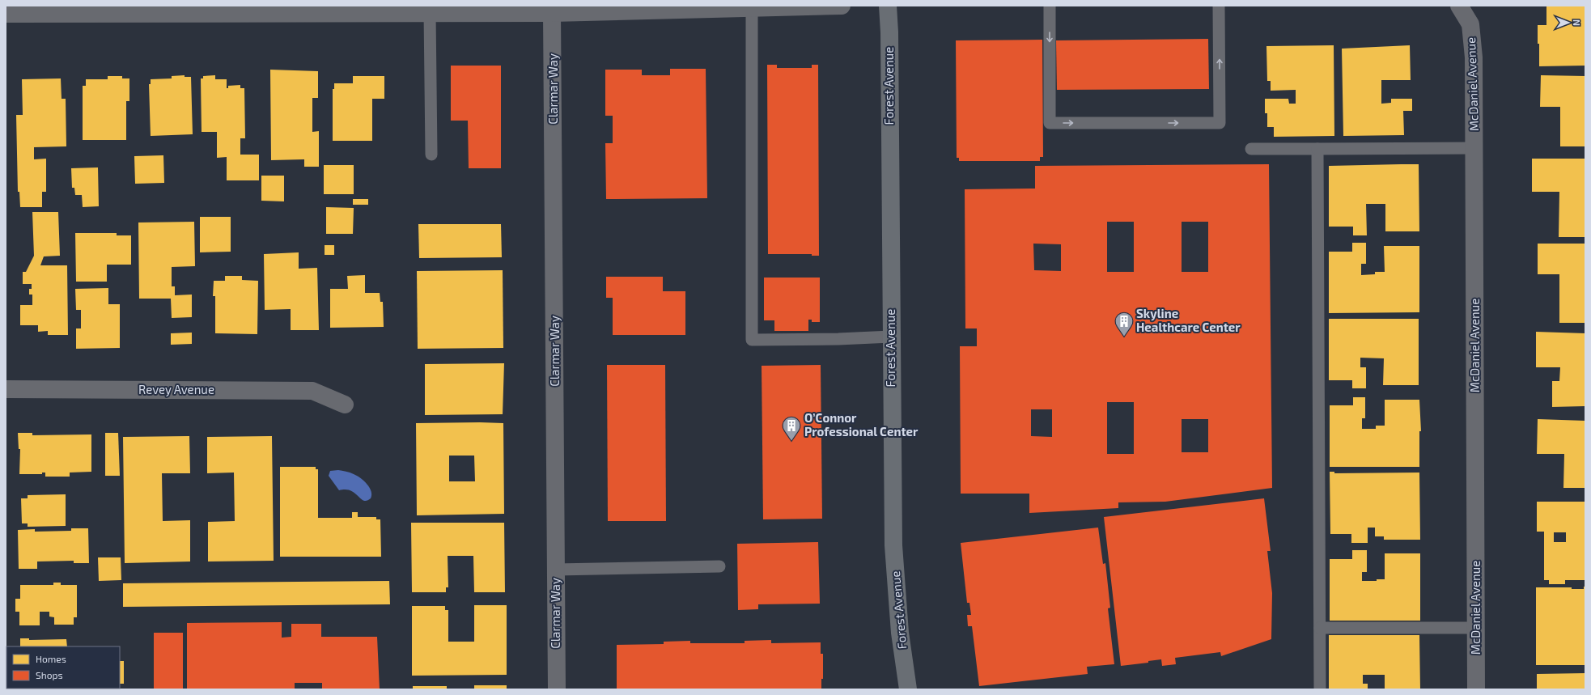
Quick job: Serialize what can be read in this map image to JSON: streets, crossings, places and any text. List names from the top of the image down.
{
  "streets": {
    "main road": ["Forest Avenue"],
    "street": ["McDaniel Avenue", "Clarmar Way", "Revey Avenue"]
  },
  "places": {
    "building": ["Skyline Healthcare Center", "O’Connor Professional Center"]
  },
  "legend": ["Homes", "Shops"],
  "north": "right"
}
